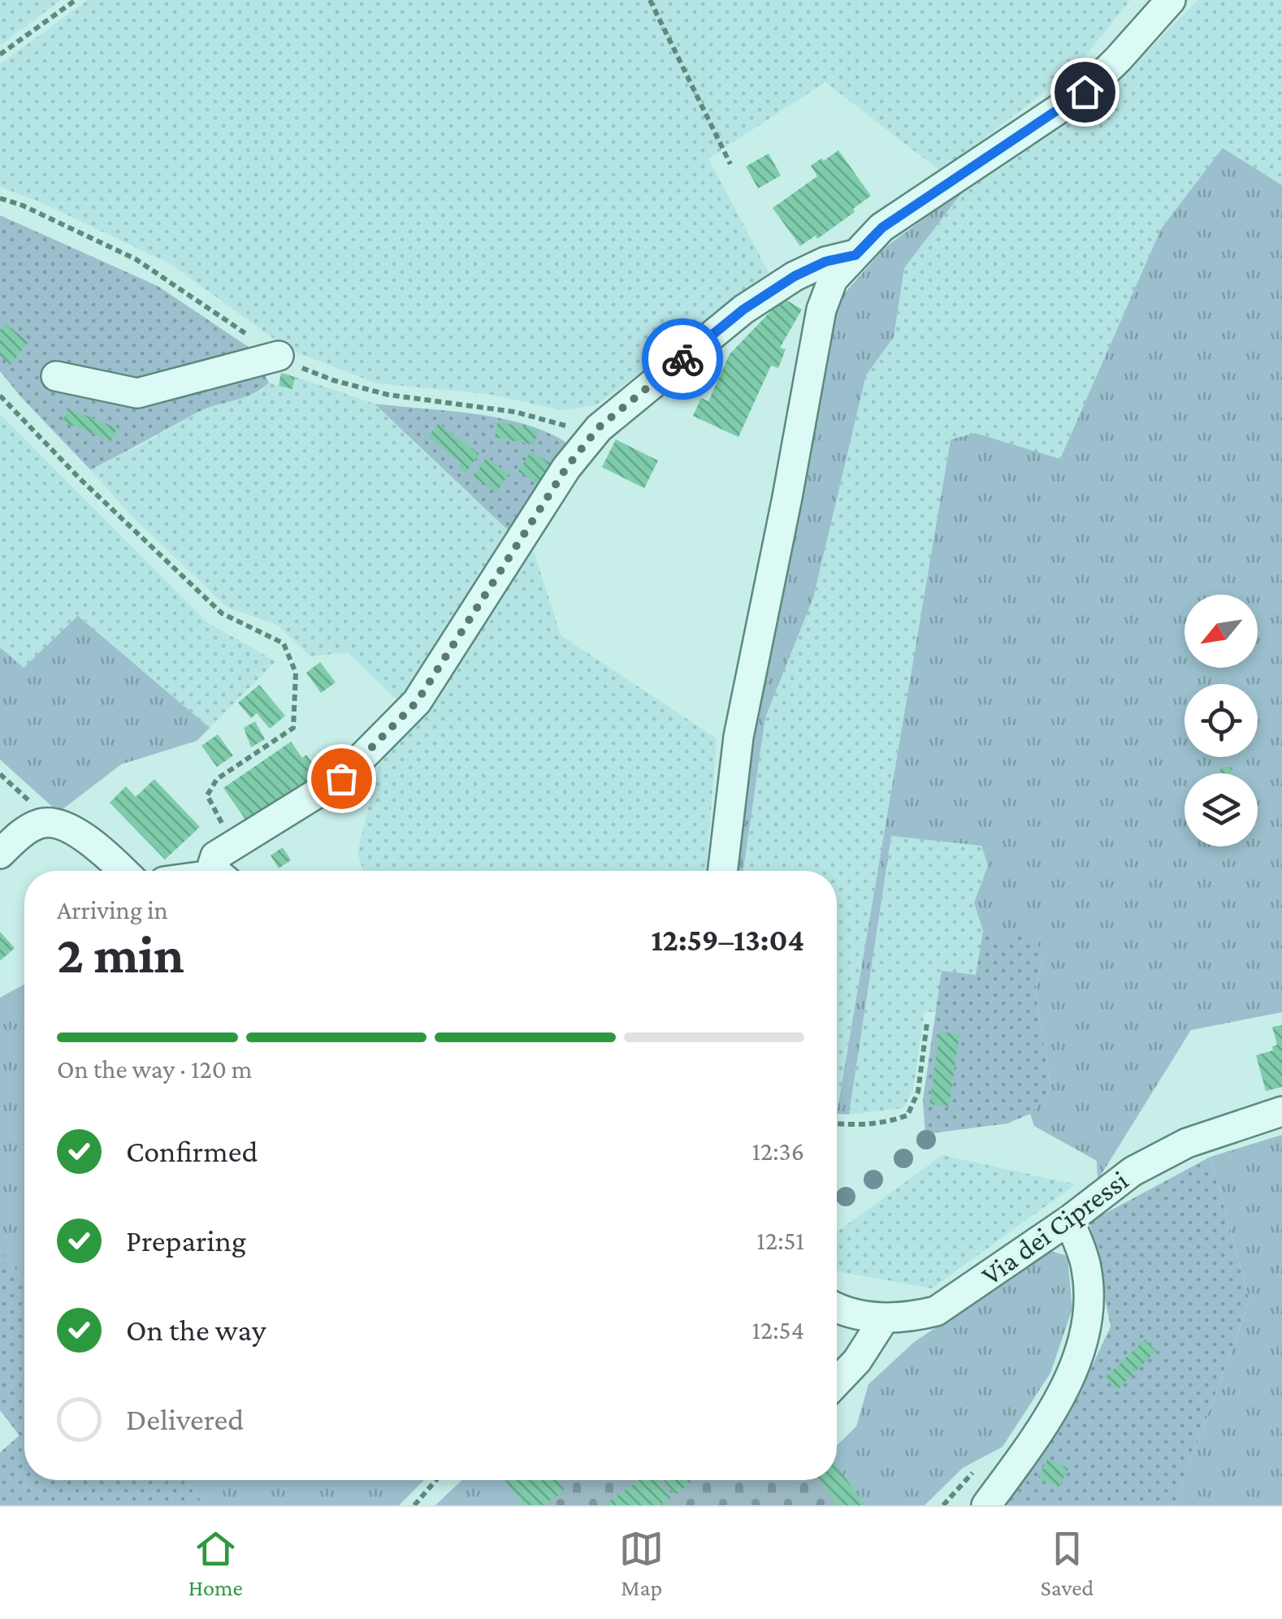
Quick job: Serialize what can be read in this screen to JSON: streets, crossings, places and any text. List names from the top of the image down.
{
  "streets": {
    "street": ["Via dei Cipressi"]
  },
  "north": "bottom left",
  "page": {
    "heading": ["2 min", "Arriving in", "12:59–13:04"],
    "bar": "On the way · 120 m",
    "list": [
      ["Confirmed", "12:36"],
      ["Preparing", "12:51"],
      ["On the way", "12:54"],
      "Delivered"
    ],
    "tabs": ["Home", "Map", "Saved"]
  }
}
